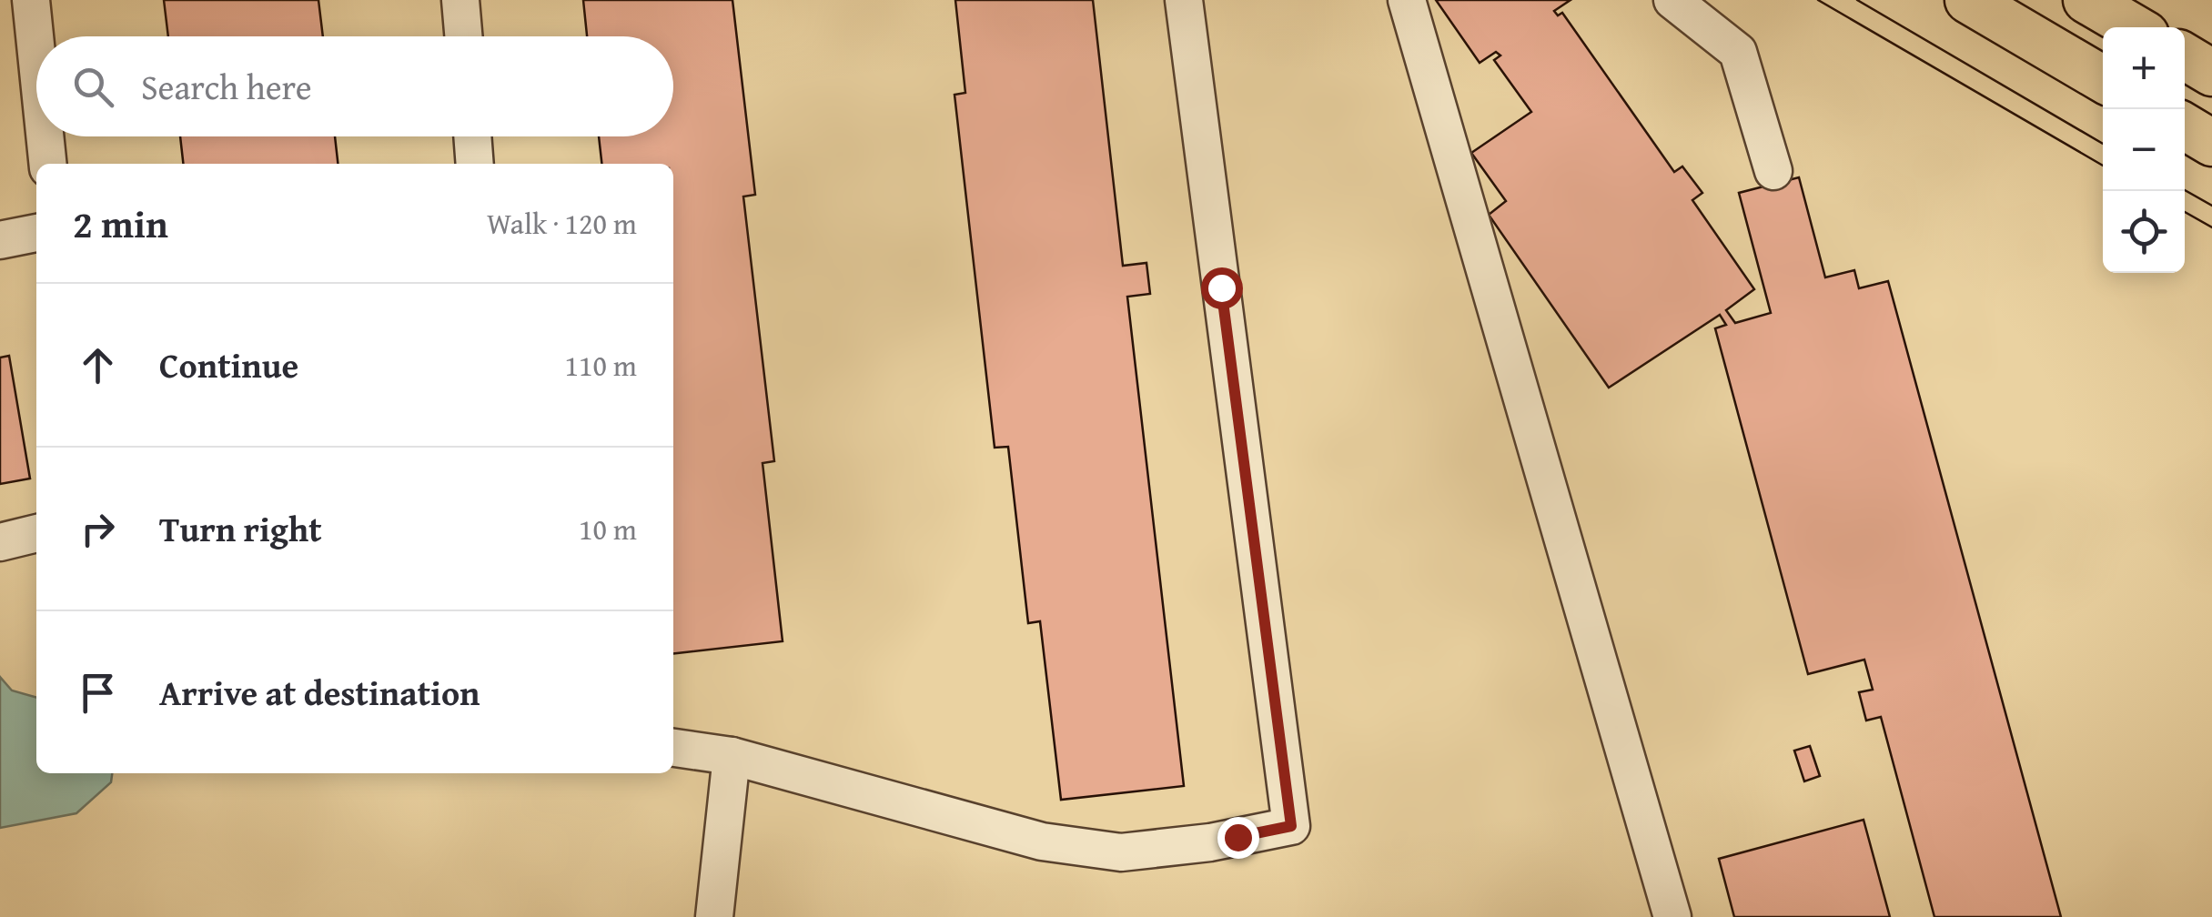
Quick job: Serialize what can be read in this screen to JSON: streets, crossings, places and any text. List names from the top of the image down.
{
  "page": {
    "map_buttons": ["+", "−"],
    "search": "Search here",
    "heading": ["2 min", "Walk · 120 m"],
    "list": [
      ["Continue", "110 m"],
      ["Turn right", "10 m"],
      "Arrive at destination"
    ]
  }
}
